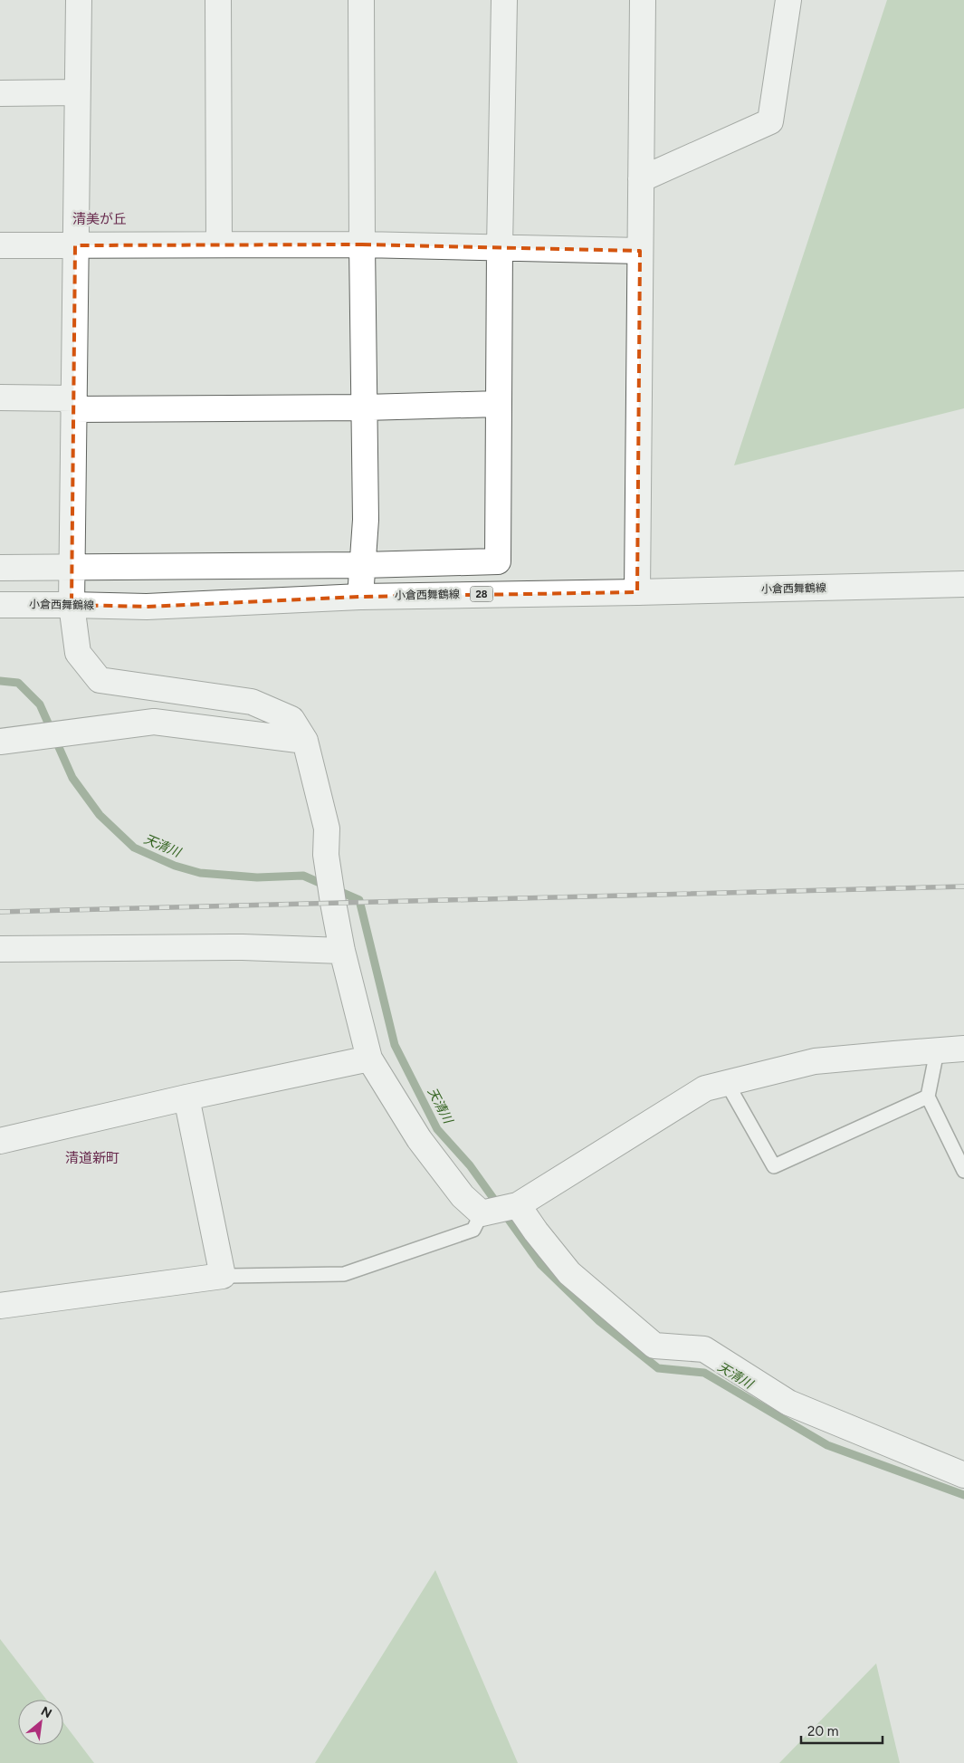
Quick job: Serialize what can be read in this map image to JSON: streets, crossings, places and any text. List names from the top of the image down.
{
  "streets": {
    "street": ["小倉西舞鶴線", "28"]
  },
  "districts": ["清美が丘", "清道新町"],
  "water": ["天清川"],
  "scale_bar": "20 m",
  "north": "top right"
}
